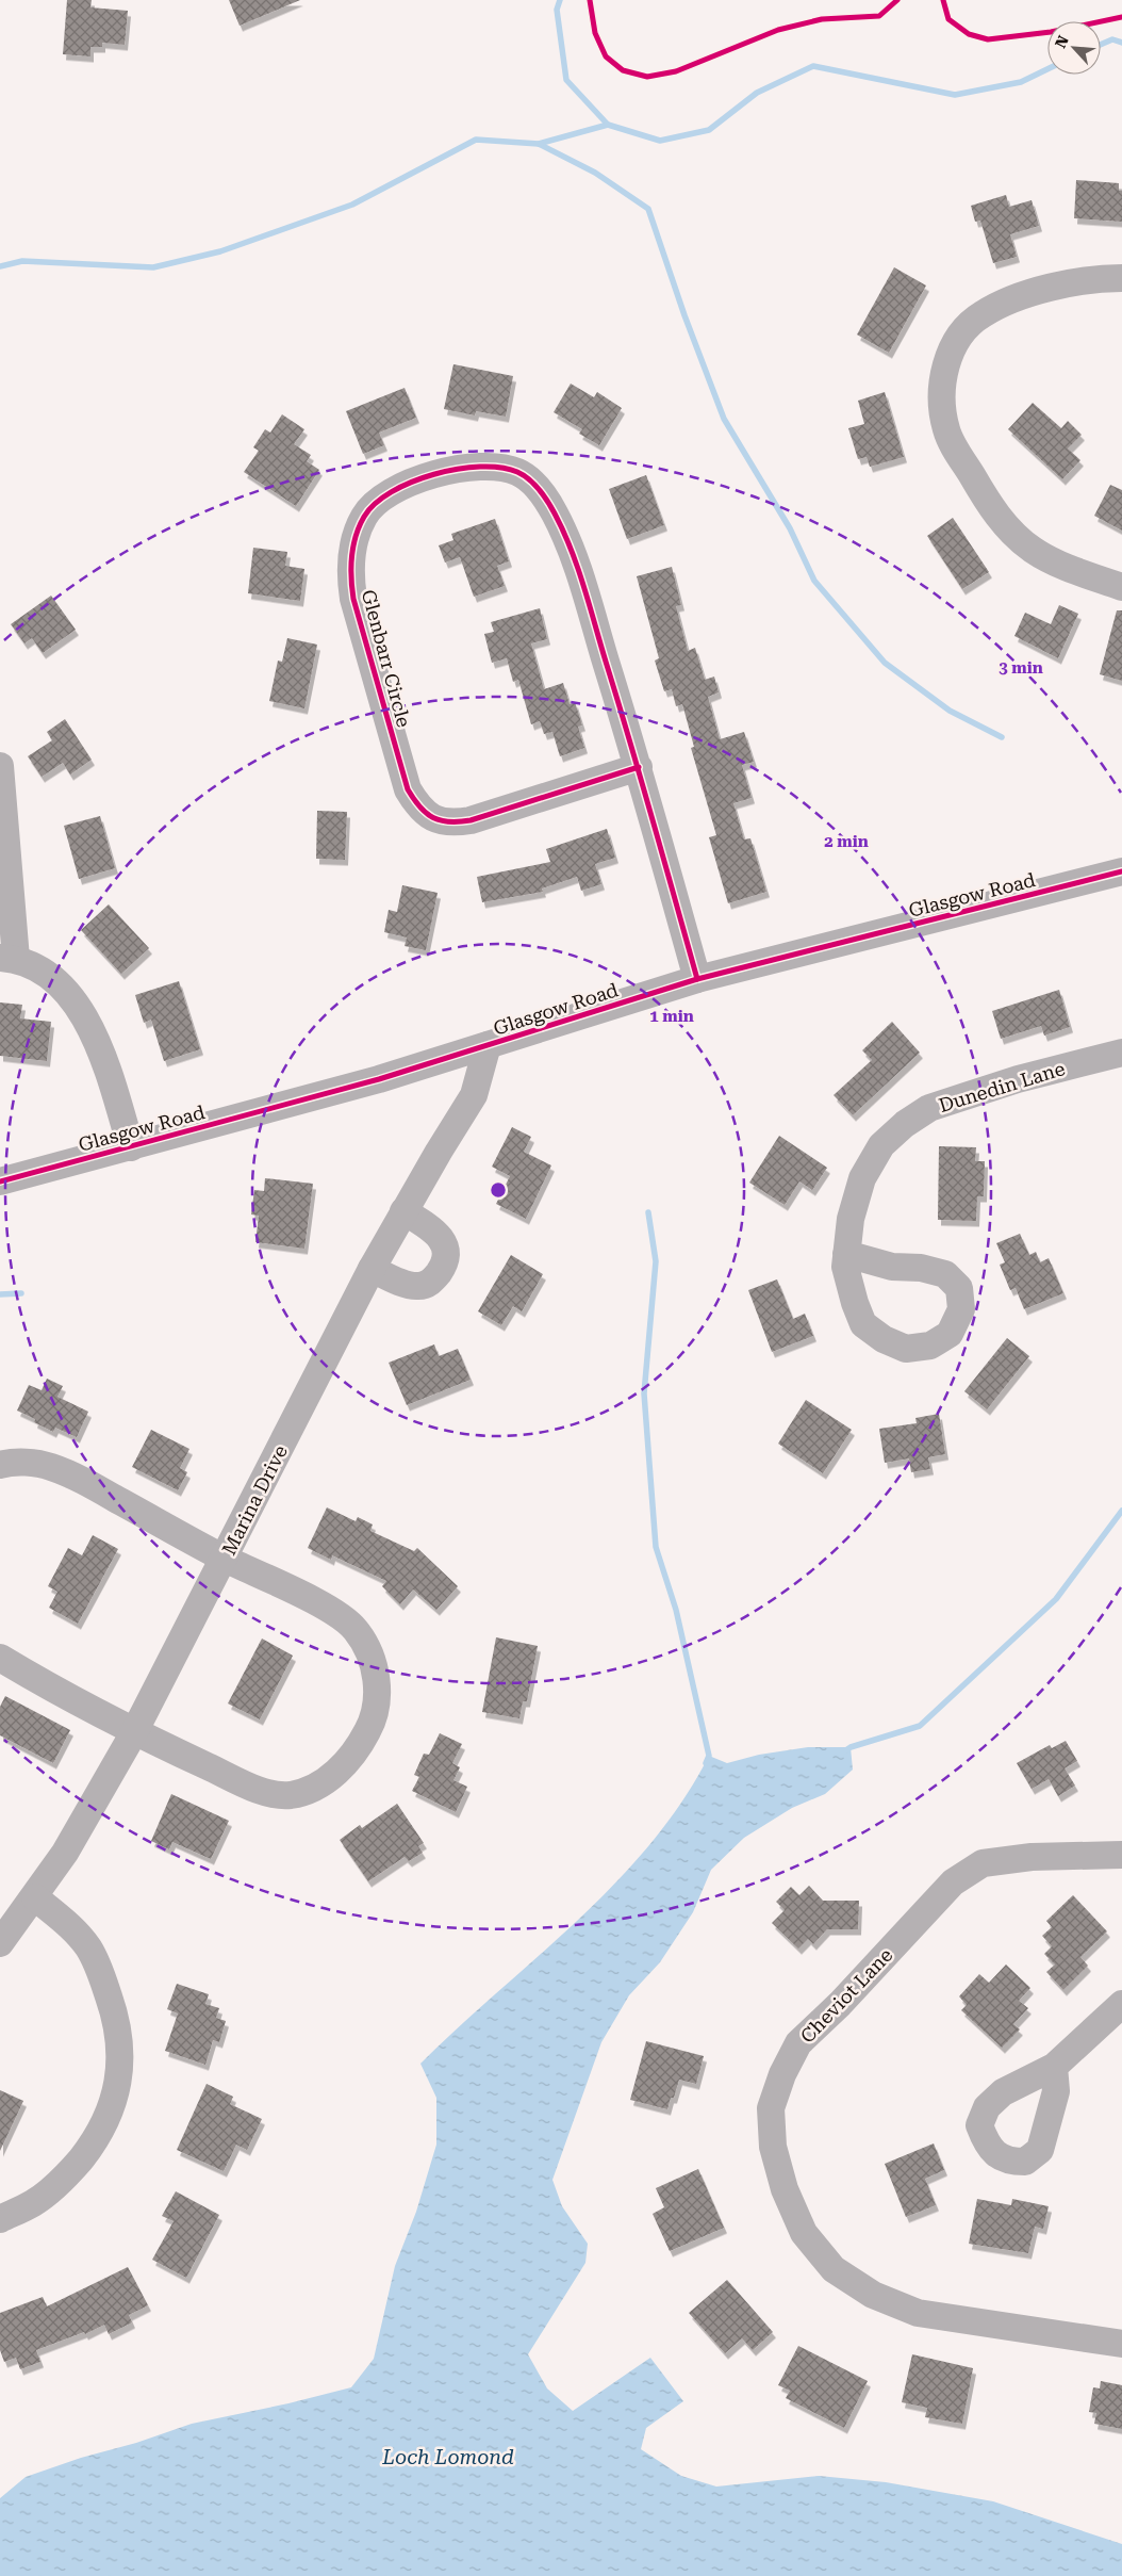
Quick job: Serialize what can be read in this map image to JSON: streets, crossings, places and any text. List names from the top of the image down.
{
  "streets": {
    "street": [
      "Glenbarr Circle",
      "Glasgow Road",
      "Dunedin Lane",
      "Marina Drive",
      "Cheviot Lane"
    ]
  },
  "crossings": [
    ["Glenbarr Circle", "Glasgow Road"],
    ["Glasgow Road", "Marina Drive"]
  ],
  "water": ["Loch Lomond"],
  "north": "top left",
  "rings": ["3 min", "2 min", "1 min"]
}
